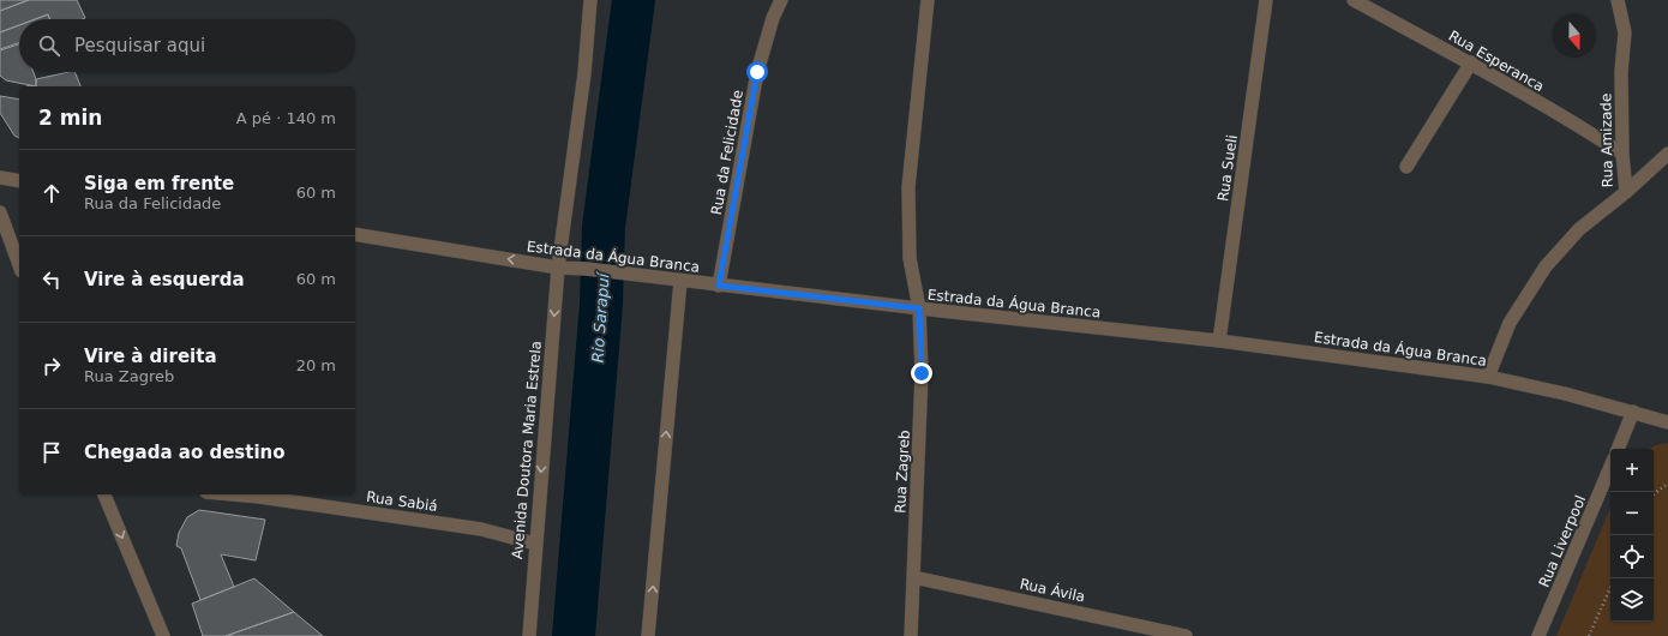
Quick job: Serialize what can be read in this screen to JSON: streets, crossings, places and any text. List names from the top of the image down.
{
  "streets": {
    "street": [
      "Rua Esperanca",
      "Rua Amizade",
      "Rua da Felicidade",
      "Rua Sueli",
      "Estrada da Água Branca",
      "Avenida Doutora Maria Estrela",
      "Rua Zagreb",
      "Rua Sabiá",
      "Rua Liverpool",
      "Rua Ávila"
    ]
  },
  "crossings": [
    ["Rua Esperanca", "Rua Amizade"],
    ["Rua Amizade", "Estrada da Água Branca"],
    ["Rua da Felicidade", "Estrada da Água Branca"],
    ["Rua Sueli", "Estrada da Água Branca"],
    ["Estrada da Água Branca", "Avenida Doutora Maria Estrela"],
    ["Estrada da Água Branca", "Rua Zagreb"],
    ["Avenida Doutora Maria Estrela", "Rua Sabiá"],
    ["Rua Zagreb", "Rua Ávila"]
  ],
  "one_way": ["Avenida Doutora Maria Estrela"],
  "water": ["Rio Sarapuí"],
  "north": "bottom",
  "page": {
    "search": "Pesquisar aqui",
    "heading": ["2 min", "A pé · 140 m"],
    "list": [
      ["Siga em frente", "Rua da Felicidade", "60 m"],
      ["Vire à esquerda", "60 m"],
      ["Vire à direita", "Rua Zagreb", "20 m"],
      "Chegada ao destino"
    ],
    "map_buttons": ["+", "−"]
  }
}
